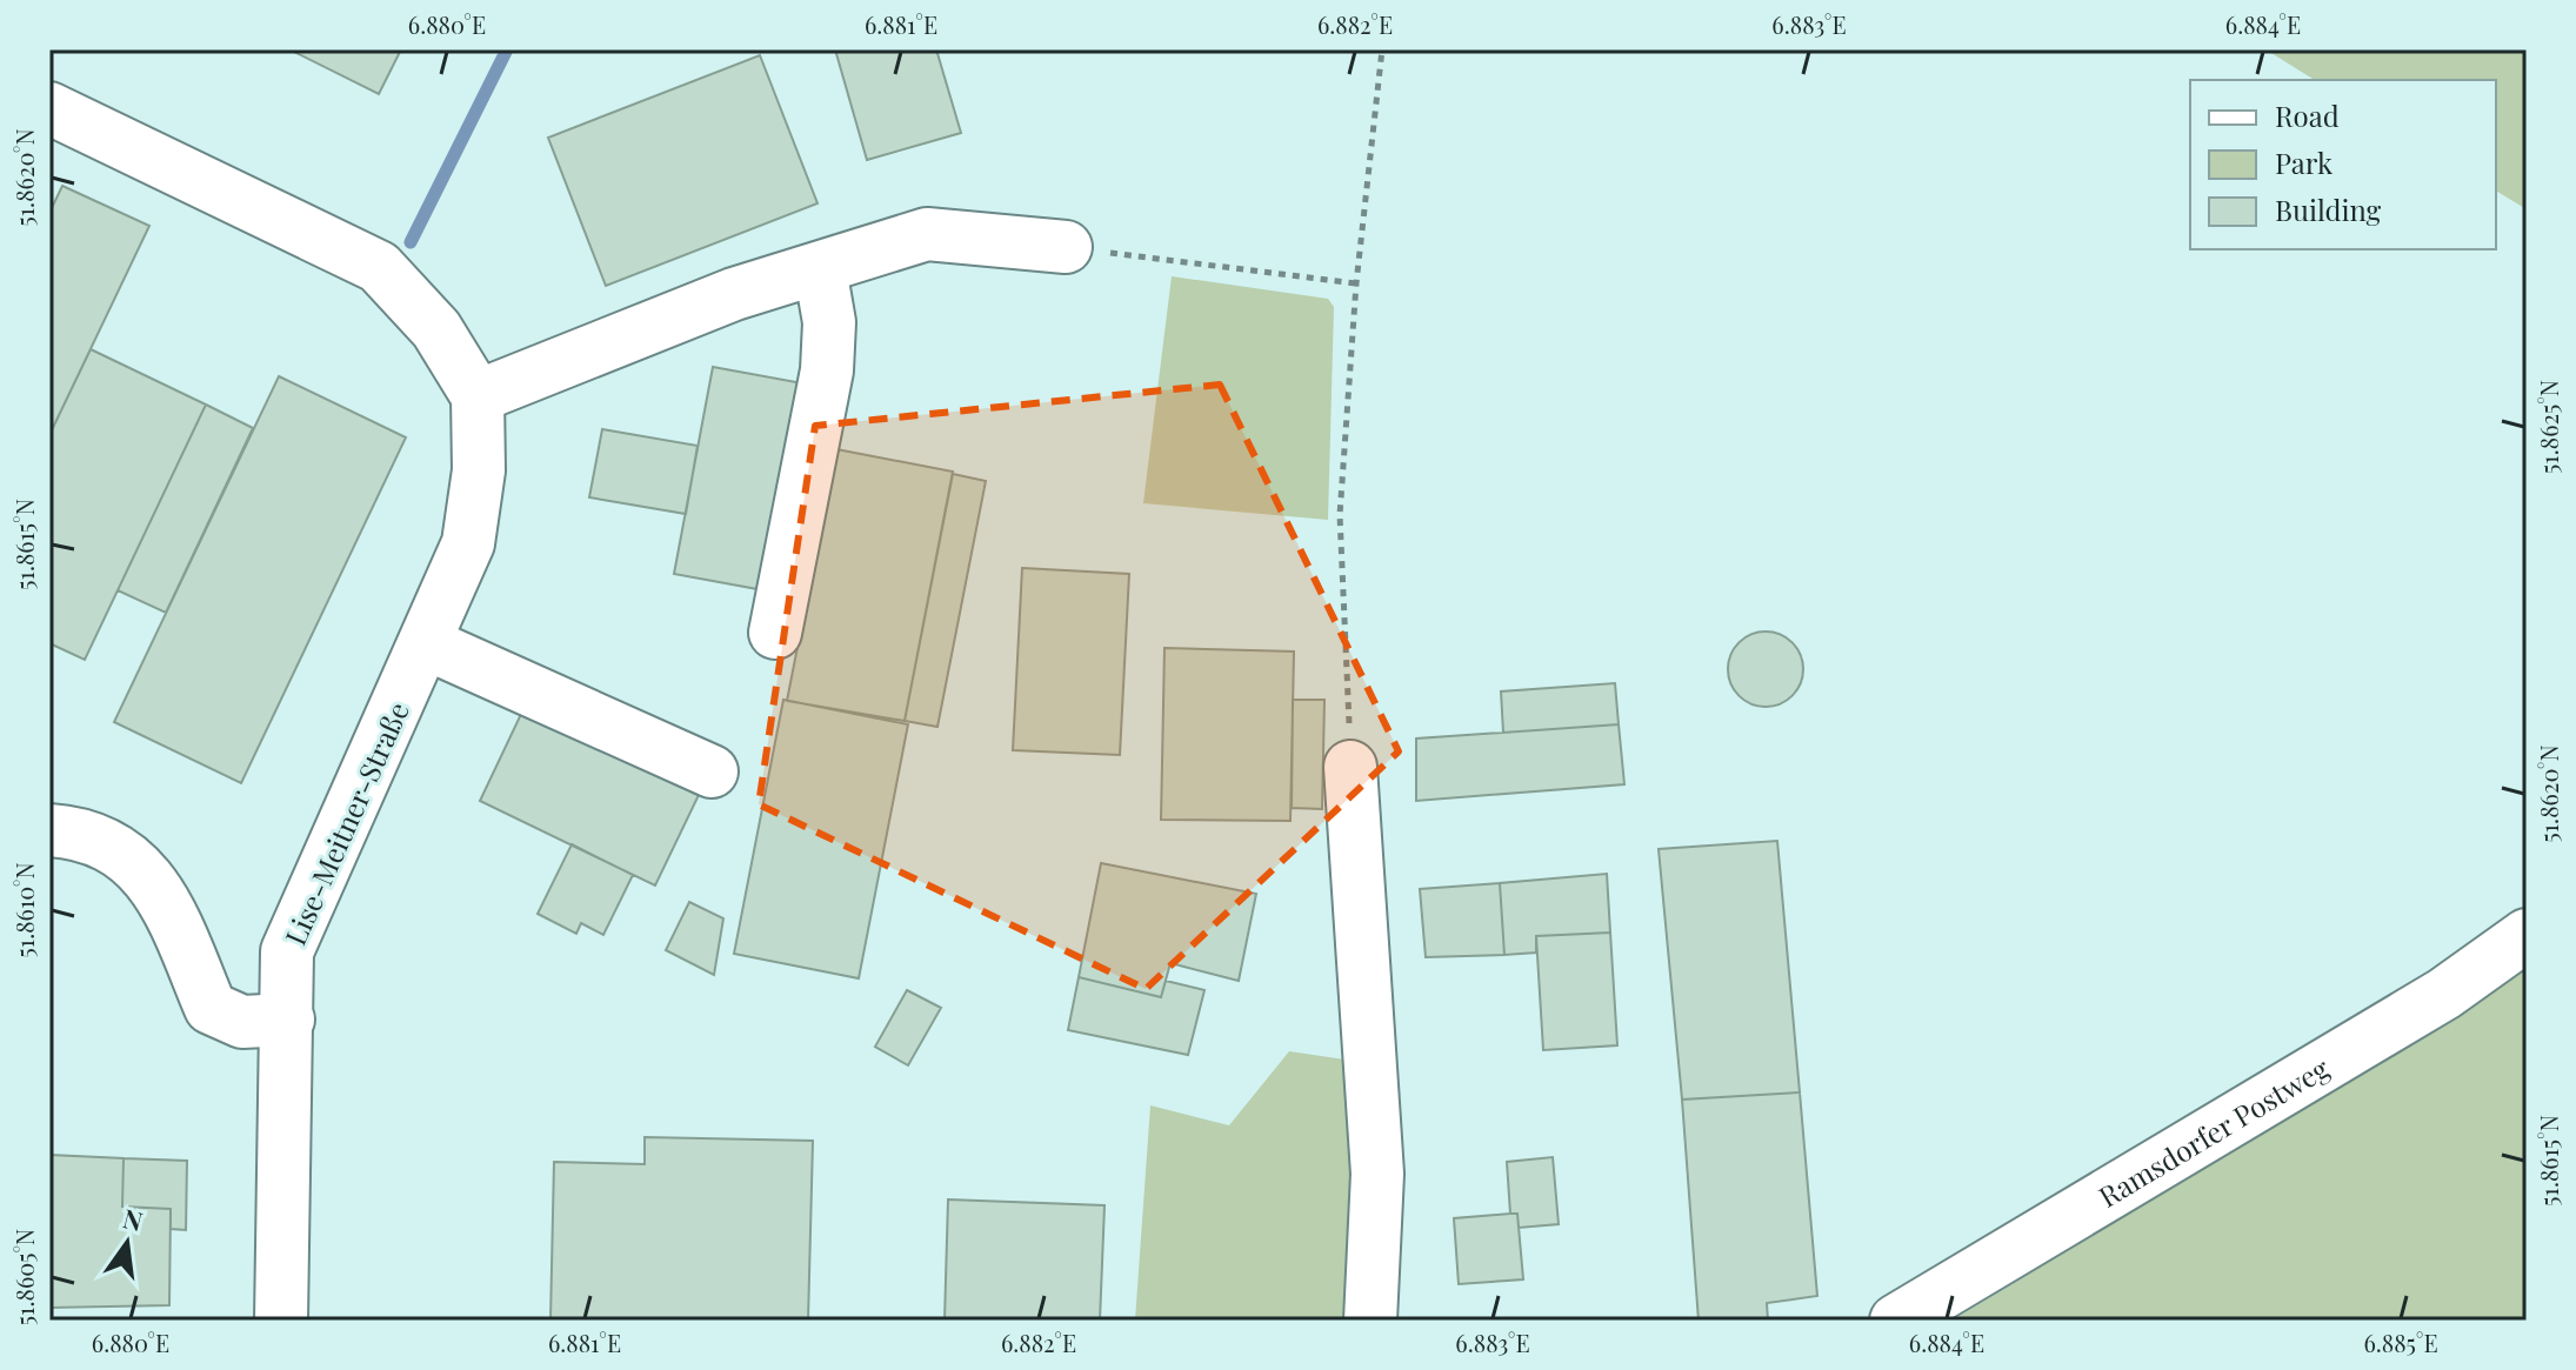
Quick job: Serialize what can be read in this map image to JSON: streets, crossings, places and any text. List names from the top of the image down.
{
  "streets": {
    "street": ["Lise-Meitner-Straße", "Ramsdorfer Postweg"]
  },
  "legend": ["Road", "Park", "Building"],
  "north": "top",
  "coordinates": [
    "6.880°E",
    "6.881°E",
    "6.882°E",
    "6.883°E",
    "6.884°E",
    "51.8620°N",
    "51.8625°N",
    "51.8615°N",
    "51.8610°N",
    "51.8605°N",
    "6.885°E"
  ]
}
